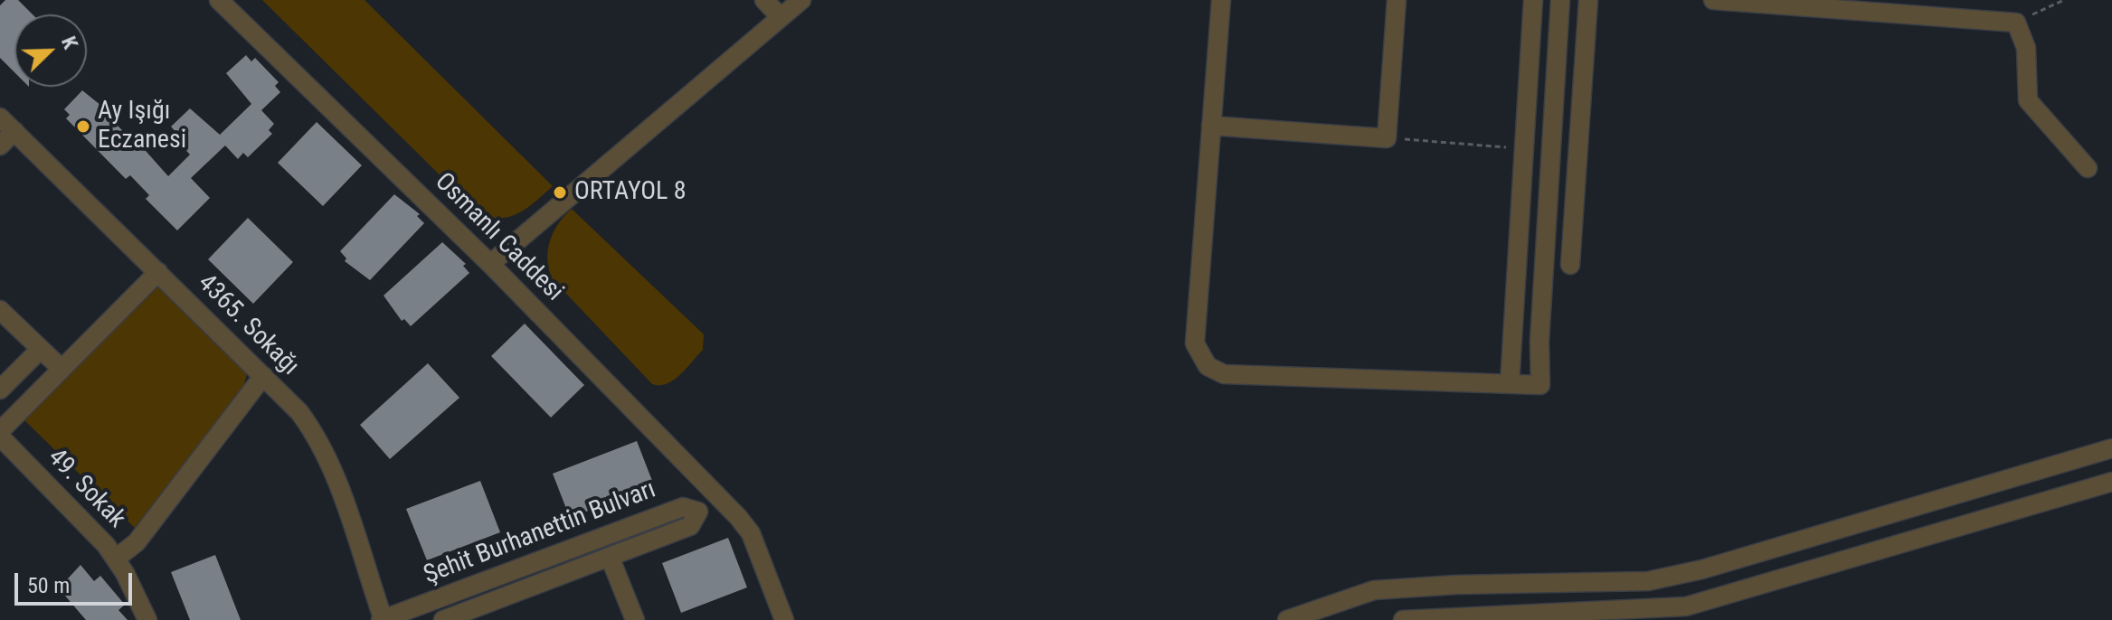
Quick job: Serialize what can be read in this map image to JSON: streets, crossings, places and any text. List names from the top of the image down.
{
  "streets": {
    "street": [
      "Osmanlı Caddesi",
      "4365. Sokağı",
      "49. Sokak",
      "Şehit Burhanettin Bulvarı"
    ]
  },
  "crossings": [
    ["4365. Sokağı", "Şehit Burhanettin Bulvarı"]
  ],
  "places": ["Ay Işığı Eczanesi", "ORTAYOL 8"],
  "scale_bar": "50 m",
  "north": "top right"
}
